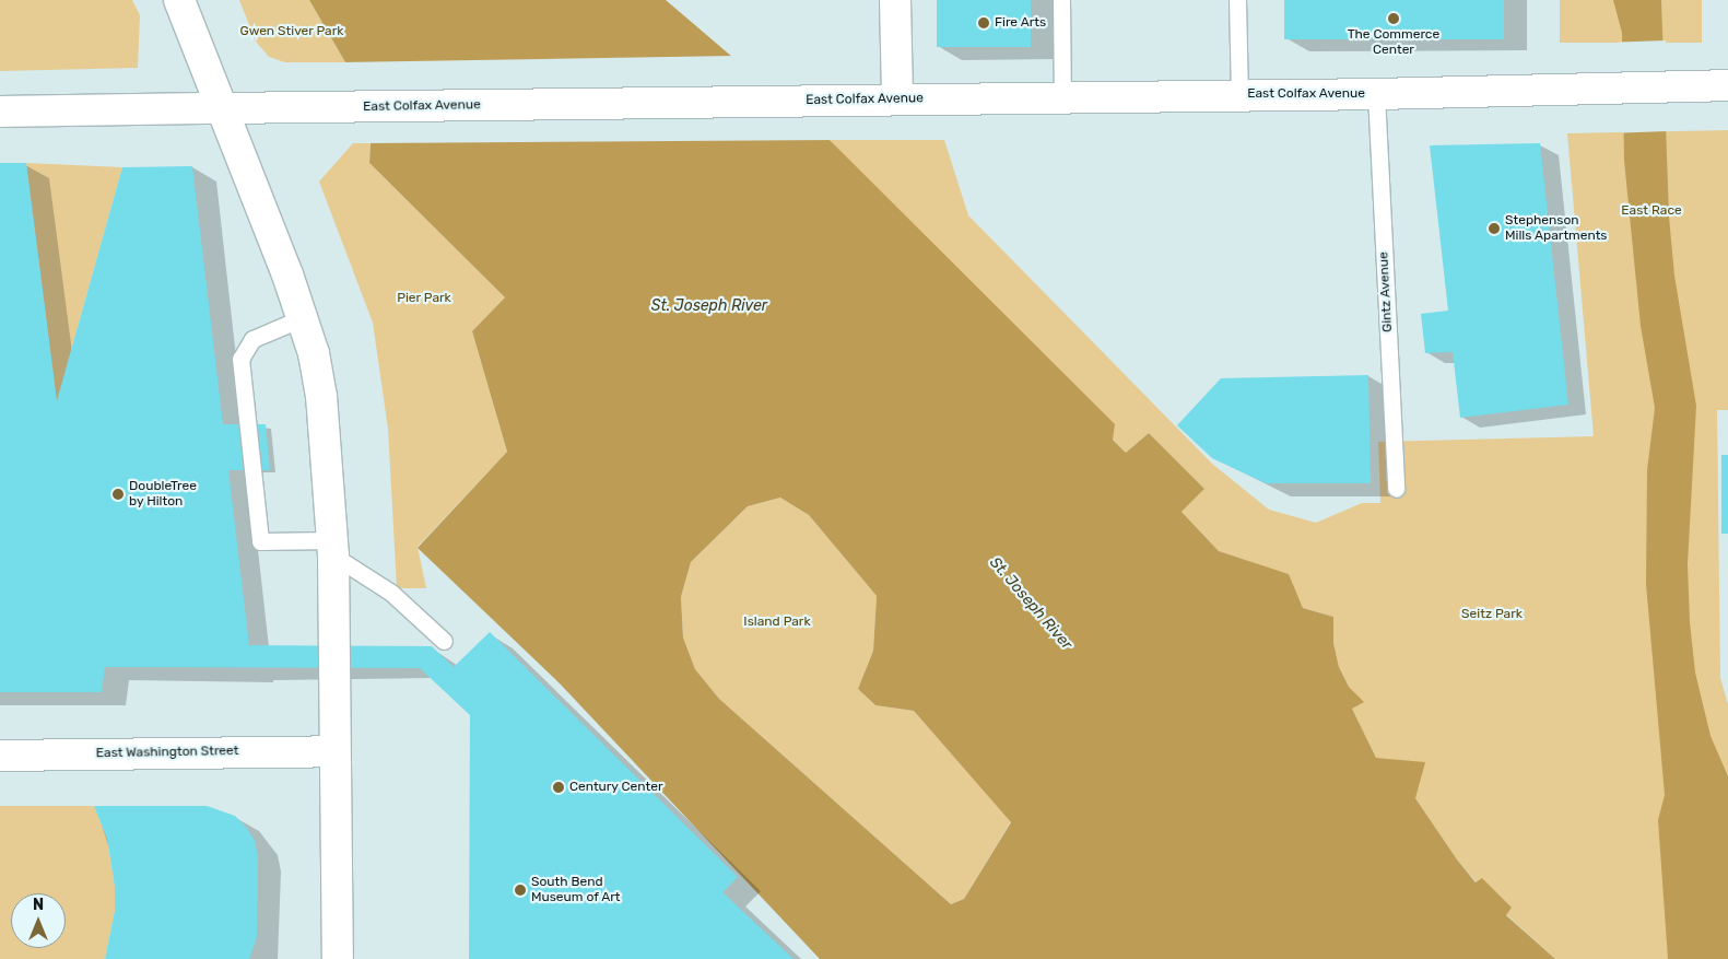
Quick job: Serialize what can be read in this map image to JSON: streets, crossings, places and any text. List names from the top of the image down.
{
  "streets": {
    "main road": ["East Colfax Avenue", "East Washington Street"],
    "lane": ["Gintz Avenue"]
  },
  "crossings": [
    ["East Colfax Avenue", "Gintz Avenue"]
  ],
  "water": ["St. Joseph River"],
  "parks": [
    "Gwen Stiver Park",
    "East Race",
    "Pier Park",
    "Seitz Park",
    "Island Park"
  ],
  "places": [
    "The Commerce Center",
    "Fire Arts",
    "Stephenson Mills Apartments",
    "DoubleTree by Hilton",
    "Century Center",
    "South Bend Museum of Art"
  ],
  "north": "top"
}
